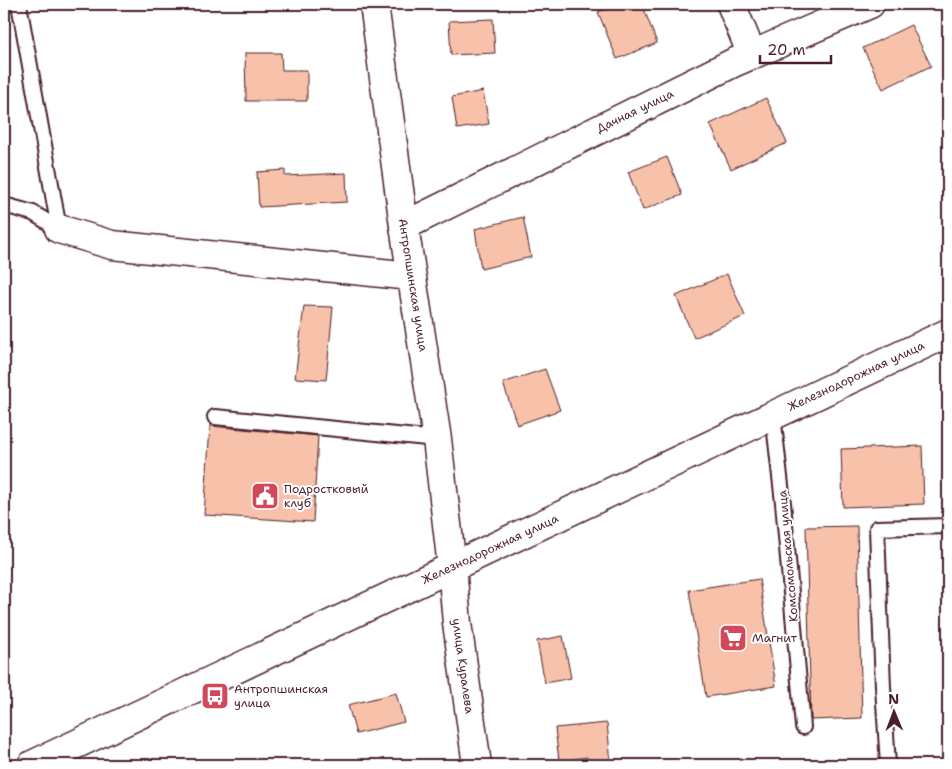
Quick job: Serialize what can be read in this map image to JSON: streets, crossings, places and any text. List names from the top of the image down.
{
  "streets": {
    "street": [
      "Дачная улица",
      "Антропшинская улица",
      "Железнодорожная улица",
      "улица Куралева"
    ],
    "lane": ["Комсомольская улица"]
  },
  "crossings": [
    ["Дачная улица", "Антропшинская улица"],
    ["Антропшинская улица", "Железнодорожная улица"],
    ["Антропшинская улица", "улица Куралева"],
    ["Железнодорожная улица", "Комсомольская улица"],
    ["Железнодорожная улица", "улица Куралева"]
  ],
  "places": {
    "public building": ["Подростковый клуб"],
    "supermarket": ["Магнит"],
    "bus stop": ["Антропшинская улица"]
  },
  "scale_bar": "20 m",
  "north": "top"
}
